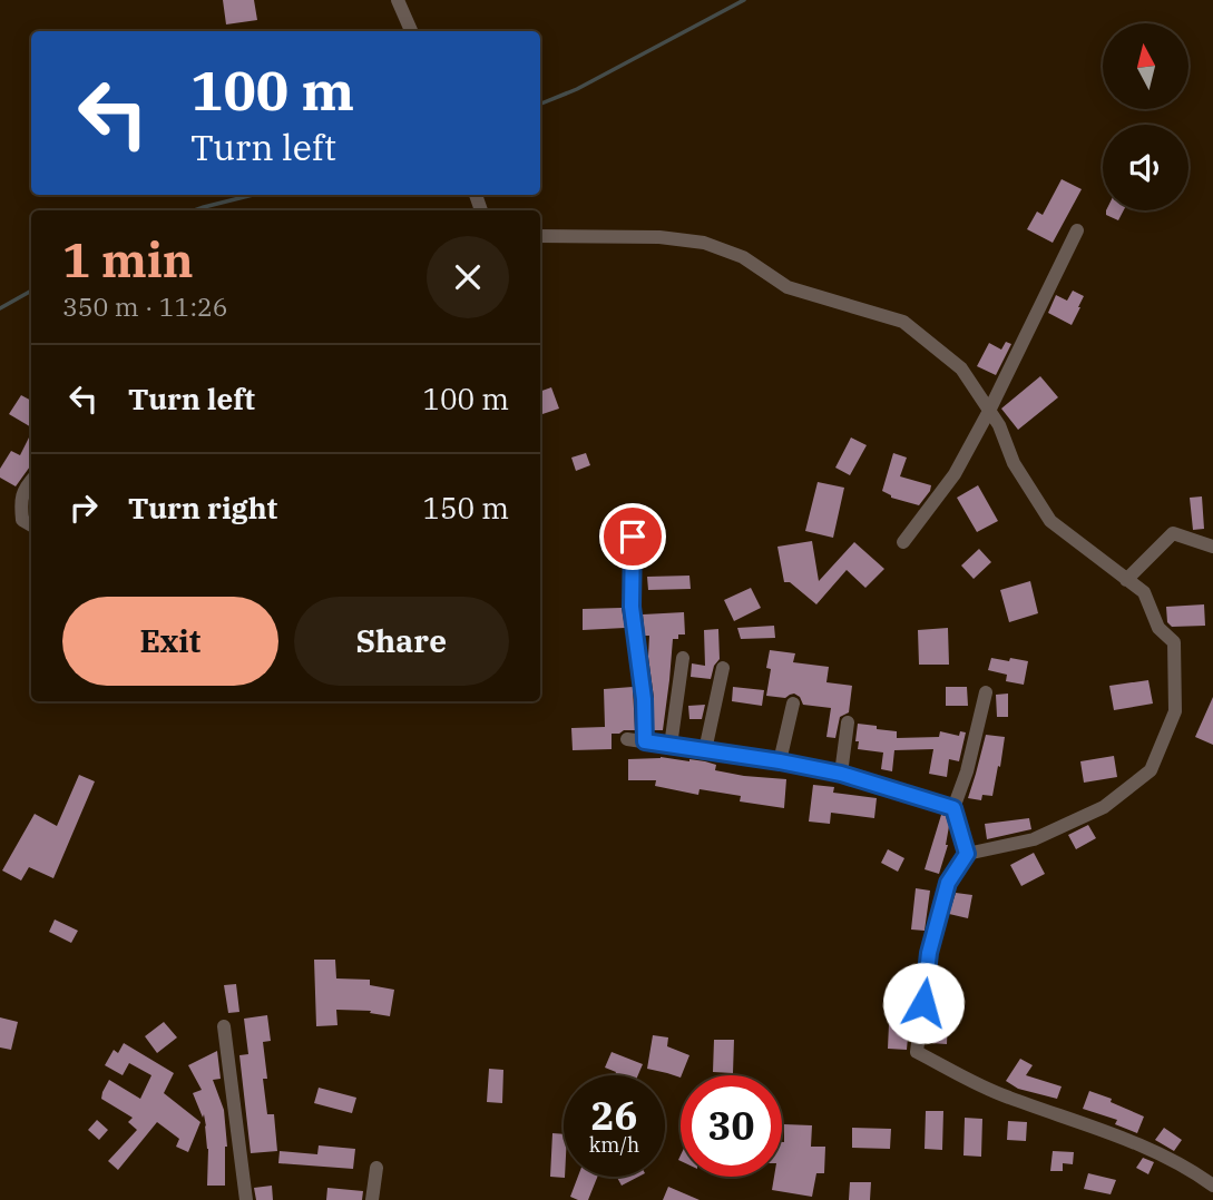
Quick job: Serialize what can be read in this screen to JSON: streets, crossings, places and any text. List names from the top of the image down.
{
  "north": "top",
  "page": {
    "turn": ["100 m", "Turn left"],
    "heading": ["1 min", "350 m · 11:26"],
    "list": [
      {
        "name": "Turn left",
        "value": "100 m"
      },
      {
        "name": "Turn right",
        "value": "150 m"
      }
    ],
    "buttons": ["Exit", "Share"],
    "speed": "26 km/h",
    "limit": "30"
  }
}
